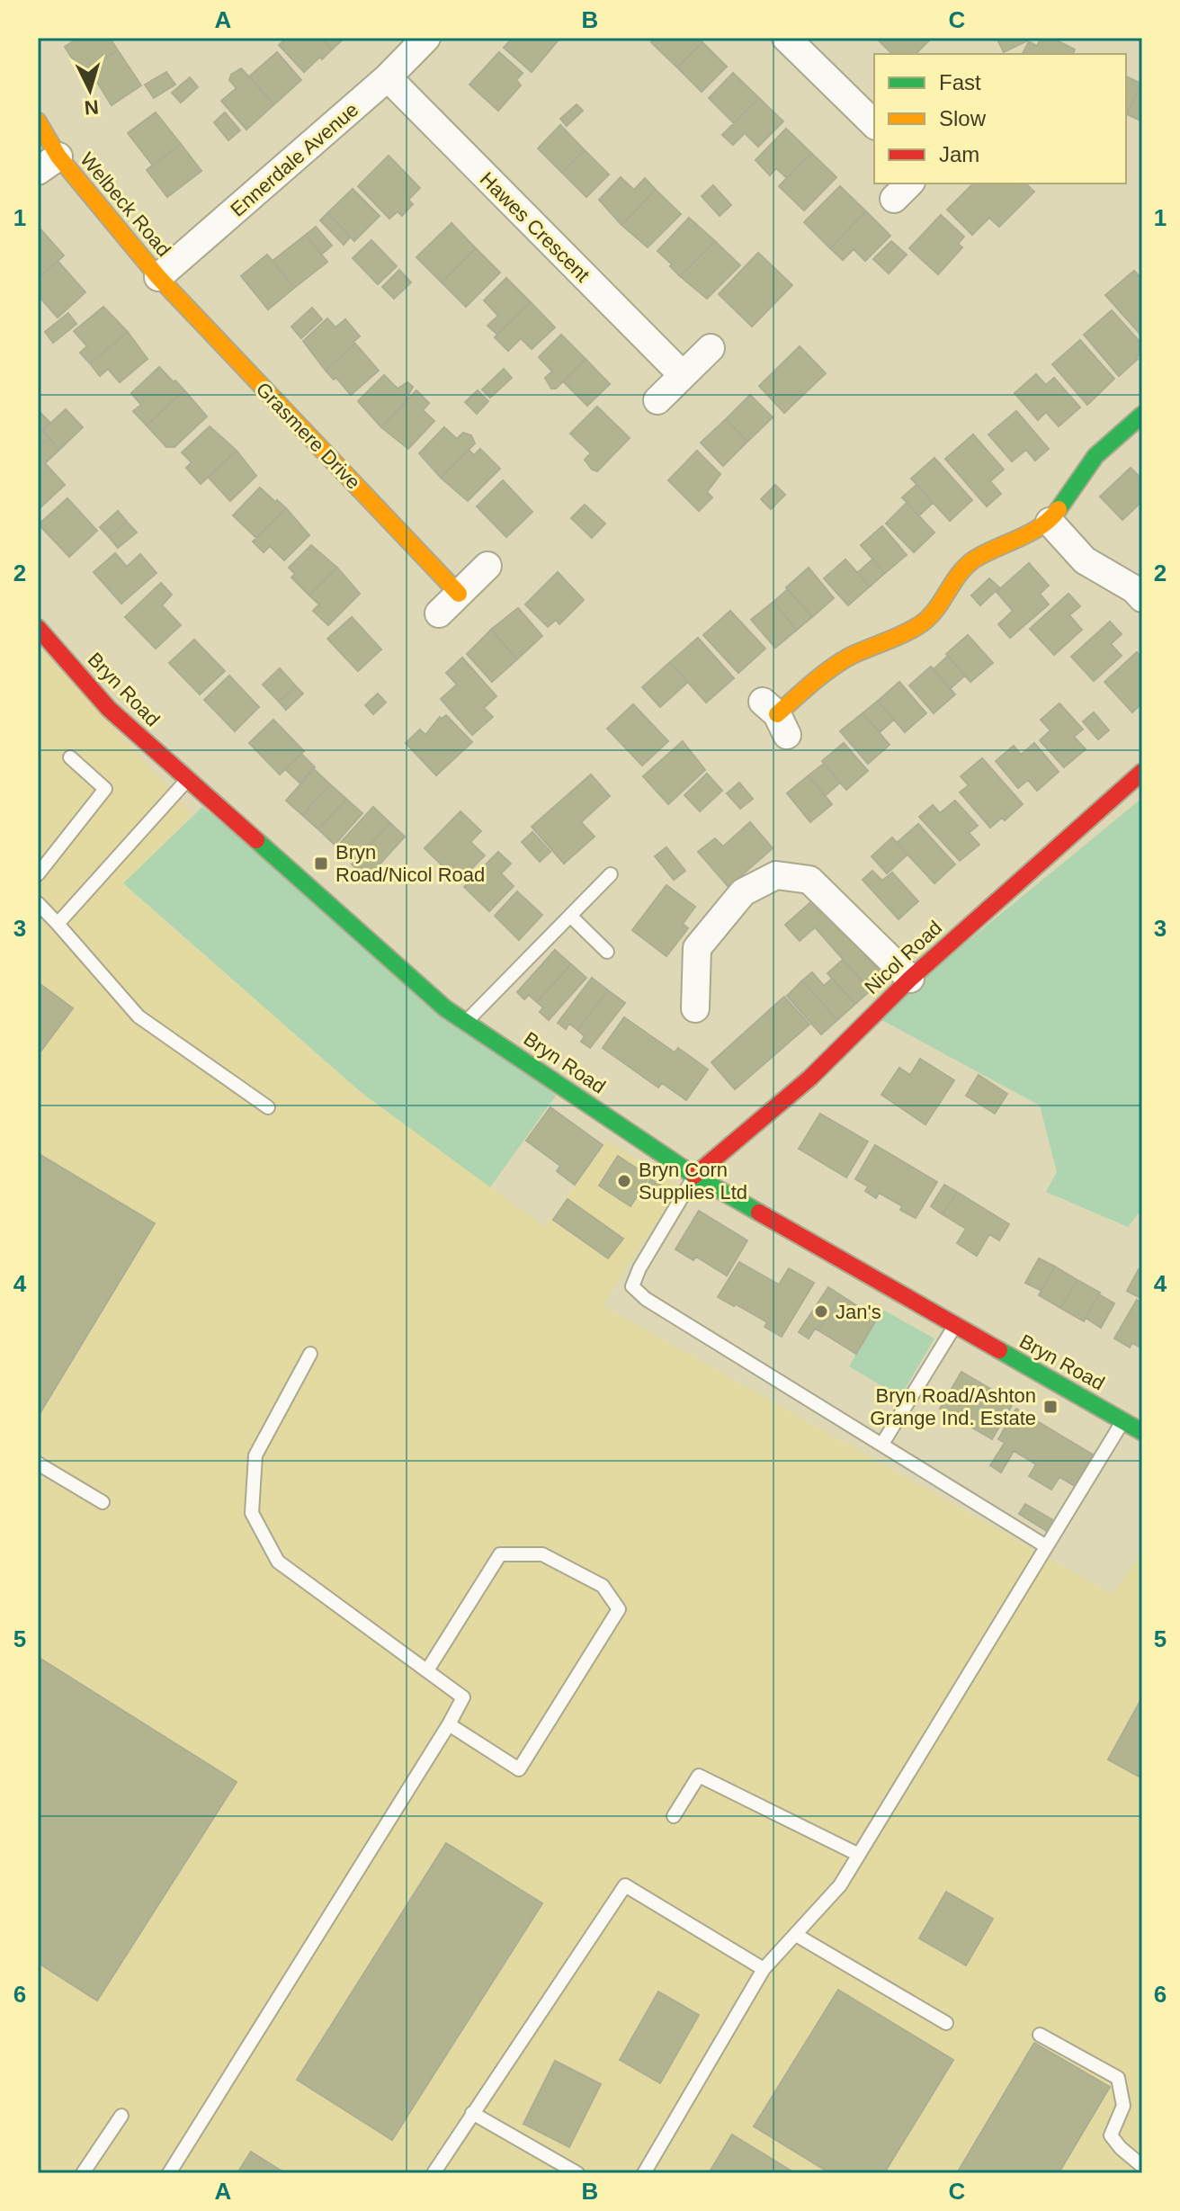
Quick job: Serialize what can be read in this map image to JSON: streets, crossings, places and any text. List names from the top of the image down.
{
  "streets": {
    "street": [
      "Ennerdale Avenue",
      "Welbeck Road",
      "Hawes Crescent",
      "Grasmere Drive",
      "Bryn Road",
      "Nicol Road"
    ]
  },
  "crossings": [
    ["Ennerdale Avenue", "Welbeck Road"],
    ["Ennerdale Avenue", "Hawes Crescent"],
    ["Ennerdale Avenue", "Grasmere Drive"],
    ["Welbeck Road", "Grasmere Drive"],
    ["Bryn Road", "Nicol Road"]
  ],
  "places": {
    "transit": ["Bryn Road/Nicol Road", "Bryn Road/Ashton Grange Ind. Estate"],
    "other": ["Bryn Corn Supplies Ltd", "Jan's"]
  },
  "legend": ["Fast", "Slow", "Jam"],
  "north": "bottom",
  "grid": {
    "columns": ["A", "B", "C"],
    "rows": [
      "1",
      "2",
      "3",
      "4",
      "5",
      "6"
    ]
  }
}
